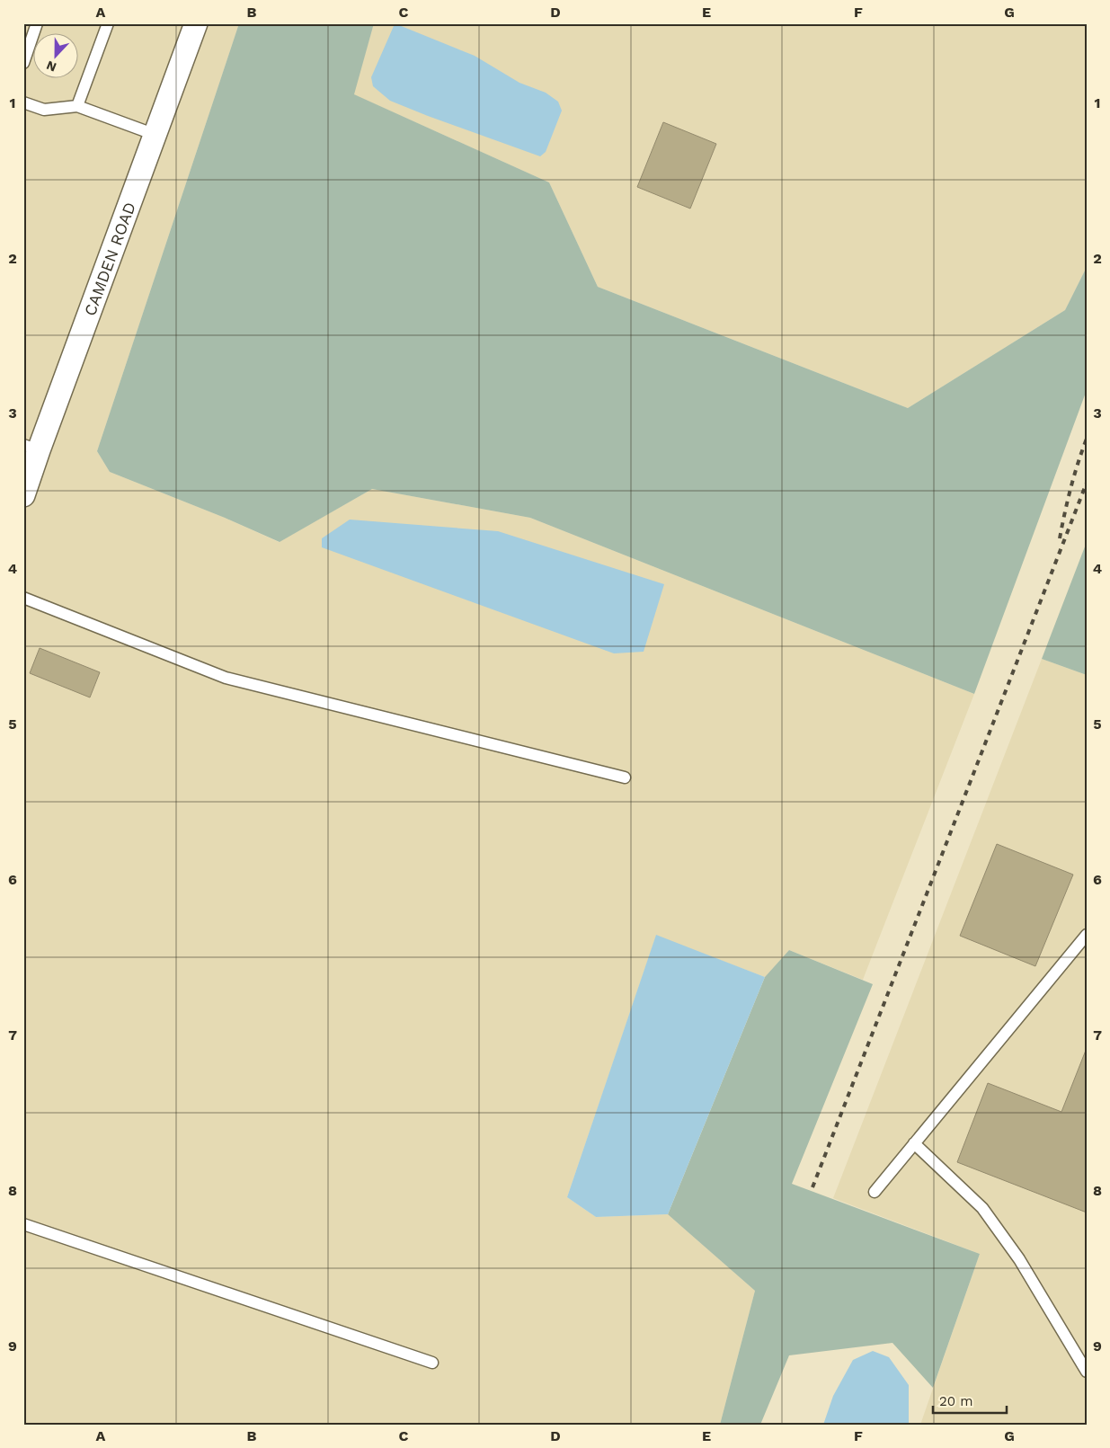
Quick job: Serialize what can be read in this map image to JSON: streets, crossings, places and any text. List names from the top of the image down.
{
  "streets": {
    "street": ["CAMDEN ROAD"]
  },
  "scale_bar": "20 m",
  "north": "bottom",
  "grid": {
    "columns": [
      "A",
      "B",
      "C",
      "D",
      "E",
      "F",
      "G"
    ],
    "rows": [
      "1",
      "2",
      "3",
      "4",
      "5",
      "6",
      "7",
      "8",
      "9"
    ]
  }
}
